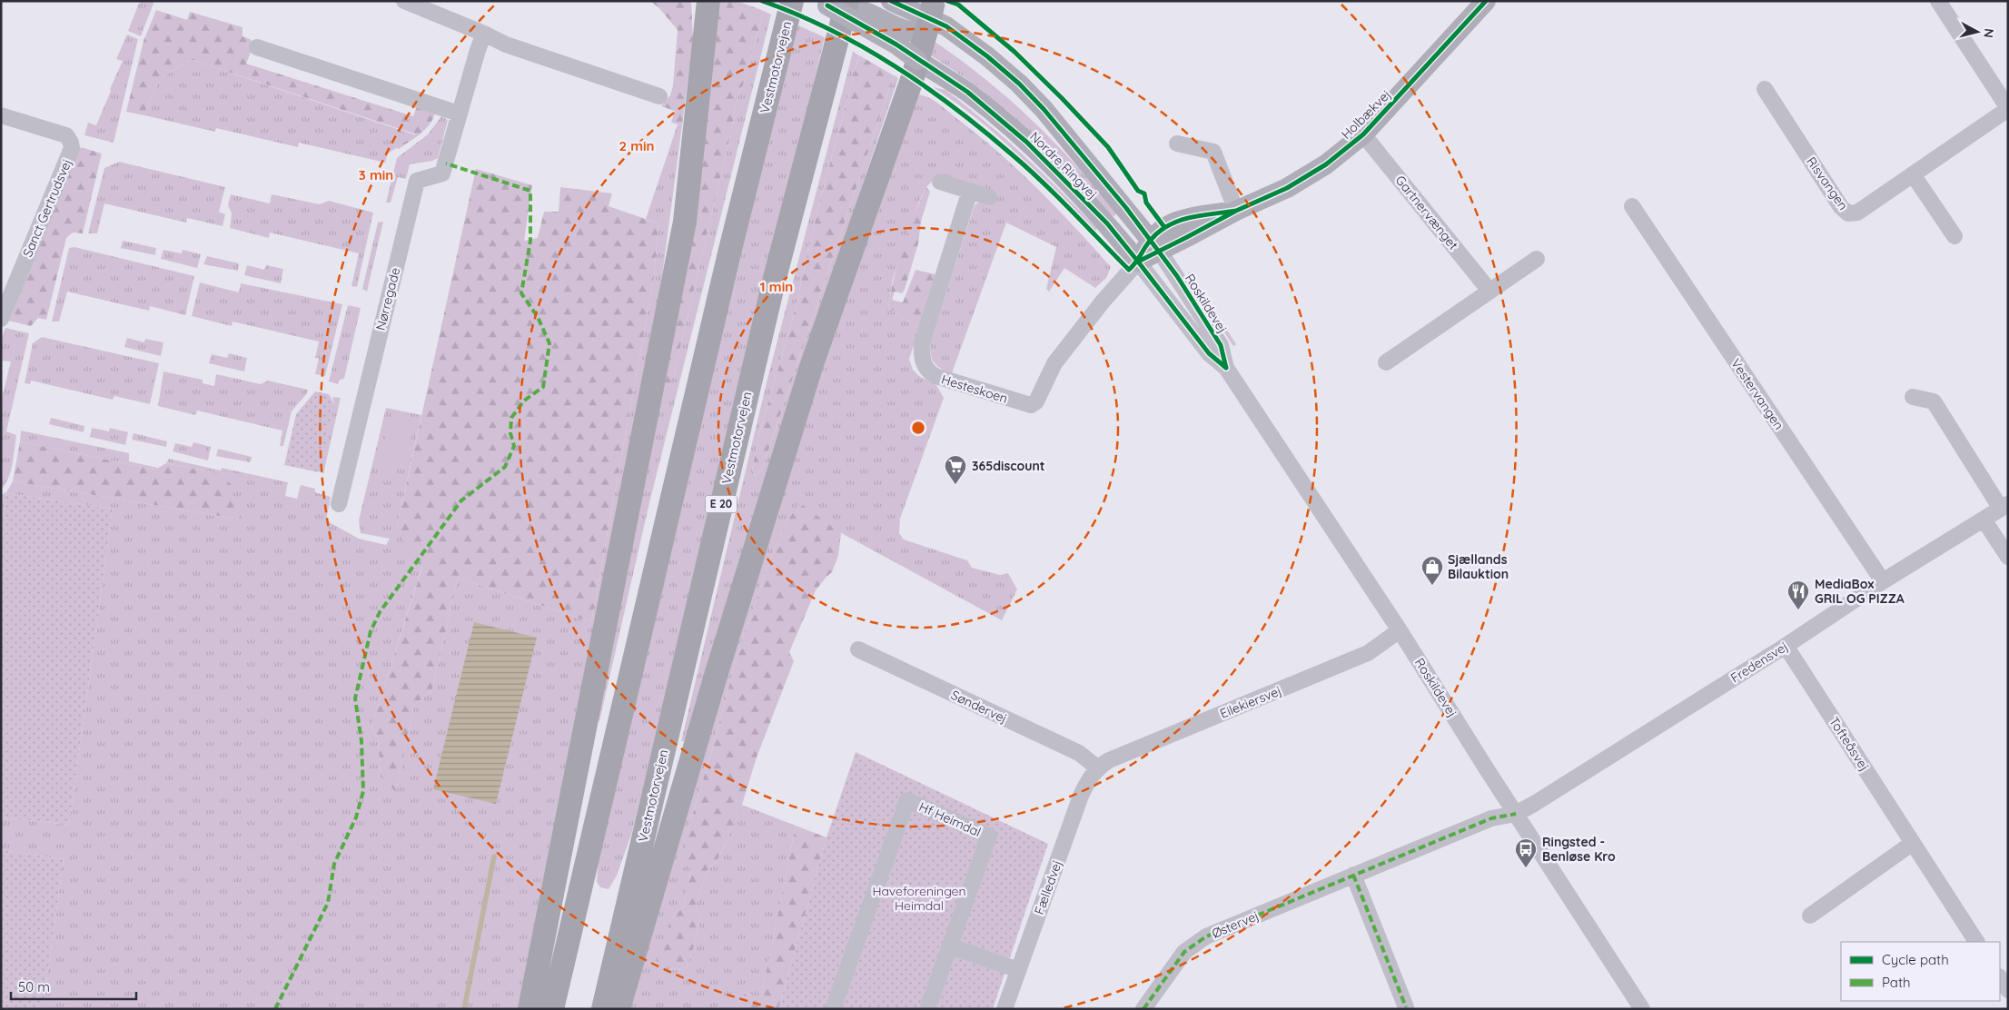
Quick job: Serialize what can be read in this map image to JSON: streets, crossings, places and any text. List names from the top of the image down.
{
  "streets": {
    "highway": ["Vestmotorvejen", "E 20"],
    "main road": ["Holbækvej", "Nordre Ringvej"],
    "street": [
      "Risvangen",
      "Sanct Gertrudsvej",
      "Gartnervænget",
      "Nørregade",
      "Roskildevej",
      "Hesteskoen",
      "Vestervangen",
      "Fredensvej",
      "Eilekiersvej",
      "Søndervej",
      "Tofteåsvej",
      "Hf Heimdal",
      "Fælledvej",
      "Østervej"
    ]
  },
  "crossings": [
    ["Vestmotorvejen", "Nordre Ringvej"],
    ["Holbækvej", "Nordre Ringvej"],
    ["Holbækvej", "Gartnervænget"],
    ["Holbækvej", "Roskildevej"],
    ["Holbækvej", "Hesteskoen"],
    ["Nordre Ringvej", "Roskildevej"],
    ["Nordre Ringvej", "Hesteskoen"],
    ["Roskildevej", "Hesteskoen"],
    ["Roskildevej", "Fredensvej"],
    ["Roskildevej", "Eilekiersvej"],
    ["Roskildevej", "Østervej"],
    ["Vestervangen", "Fredensvej"],
    ["Fredensvej", "Tofteåsvej"],
    ["Fredensvej", "Østervej"],
    ["Eilekiersvej", "Søndervej"],
    ["Eilekiersvej", "Fælledvej"],
    ["Søndervej", "Fælledvej"]
  ],
  "parks": ["Haveforeningen Heimdal"],
  "places": {
    "supermarket": ["365discount"],
    "shop": ["Sjællands Bilauktion"],
    "restaurant": ["MediaBox GRIL OG PIZZA"],
    "bus stop": ["Ringsted - Benløse Kro"]
  },
  "legend": ["Cycle path", "Path"],
  "scale_bar": "50 m",
  "north": "right",
  "rings": ["2 min", "3 min", "1 min"]
}
